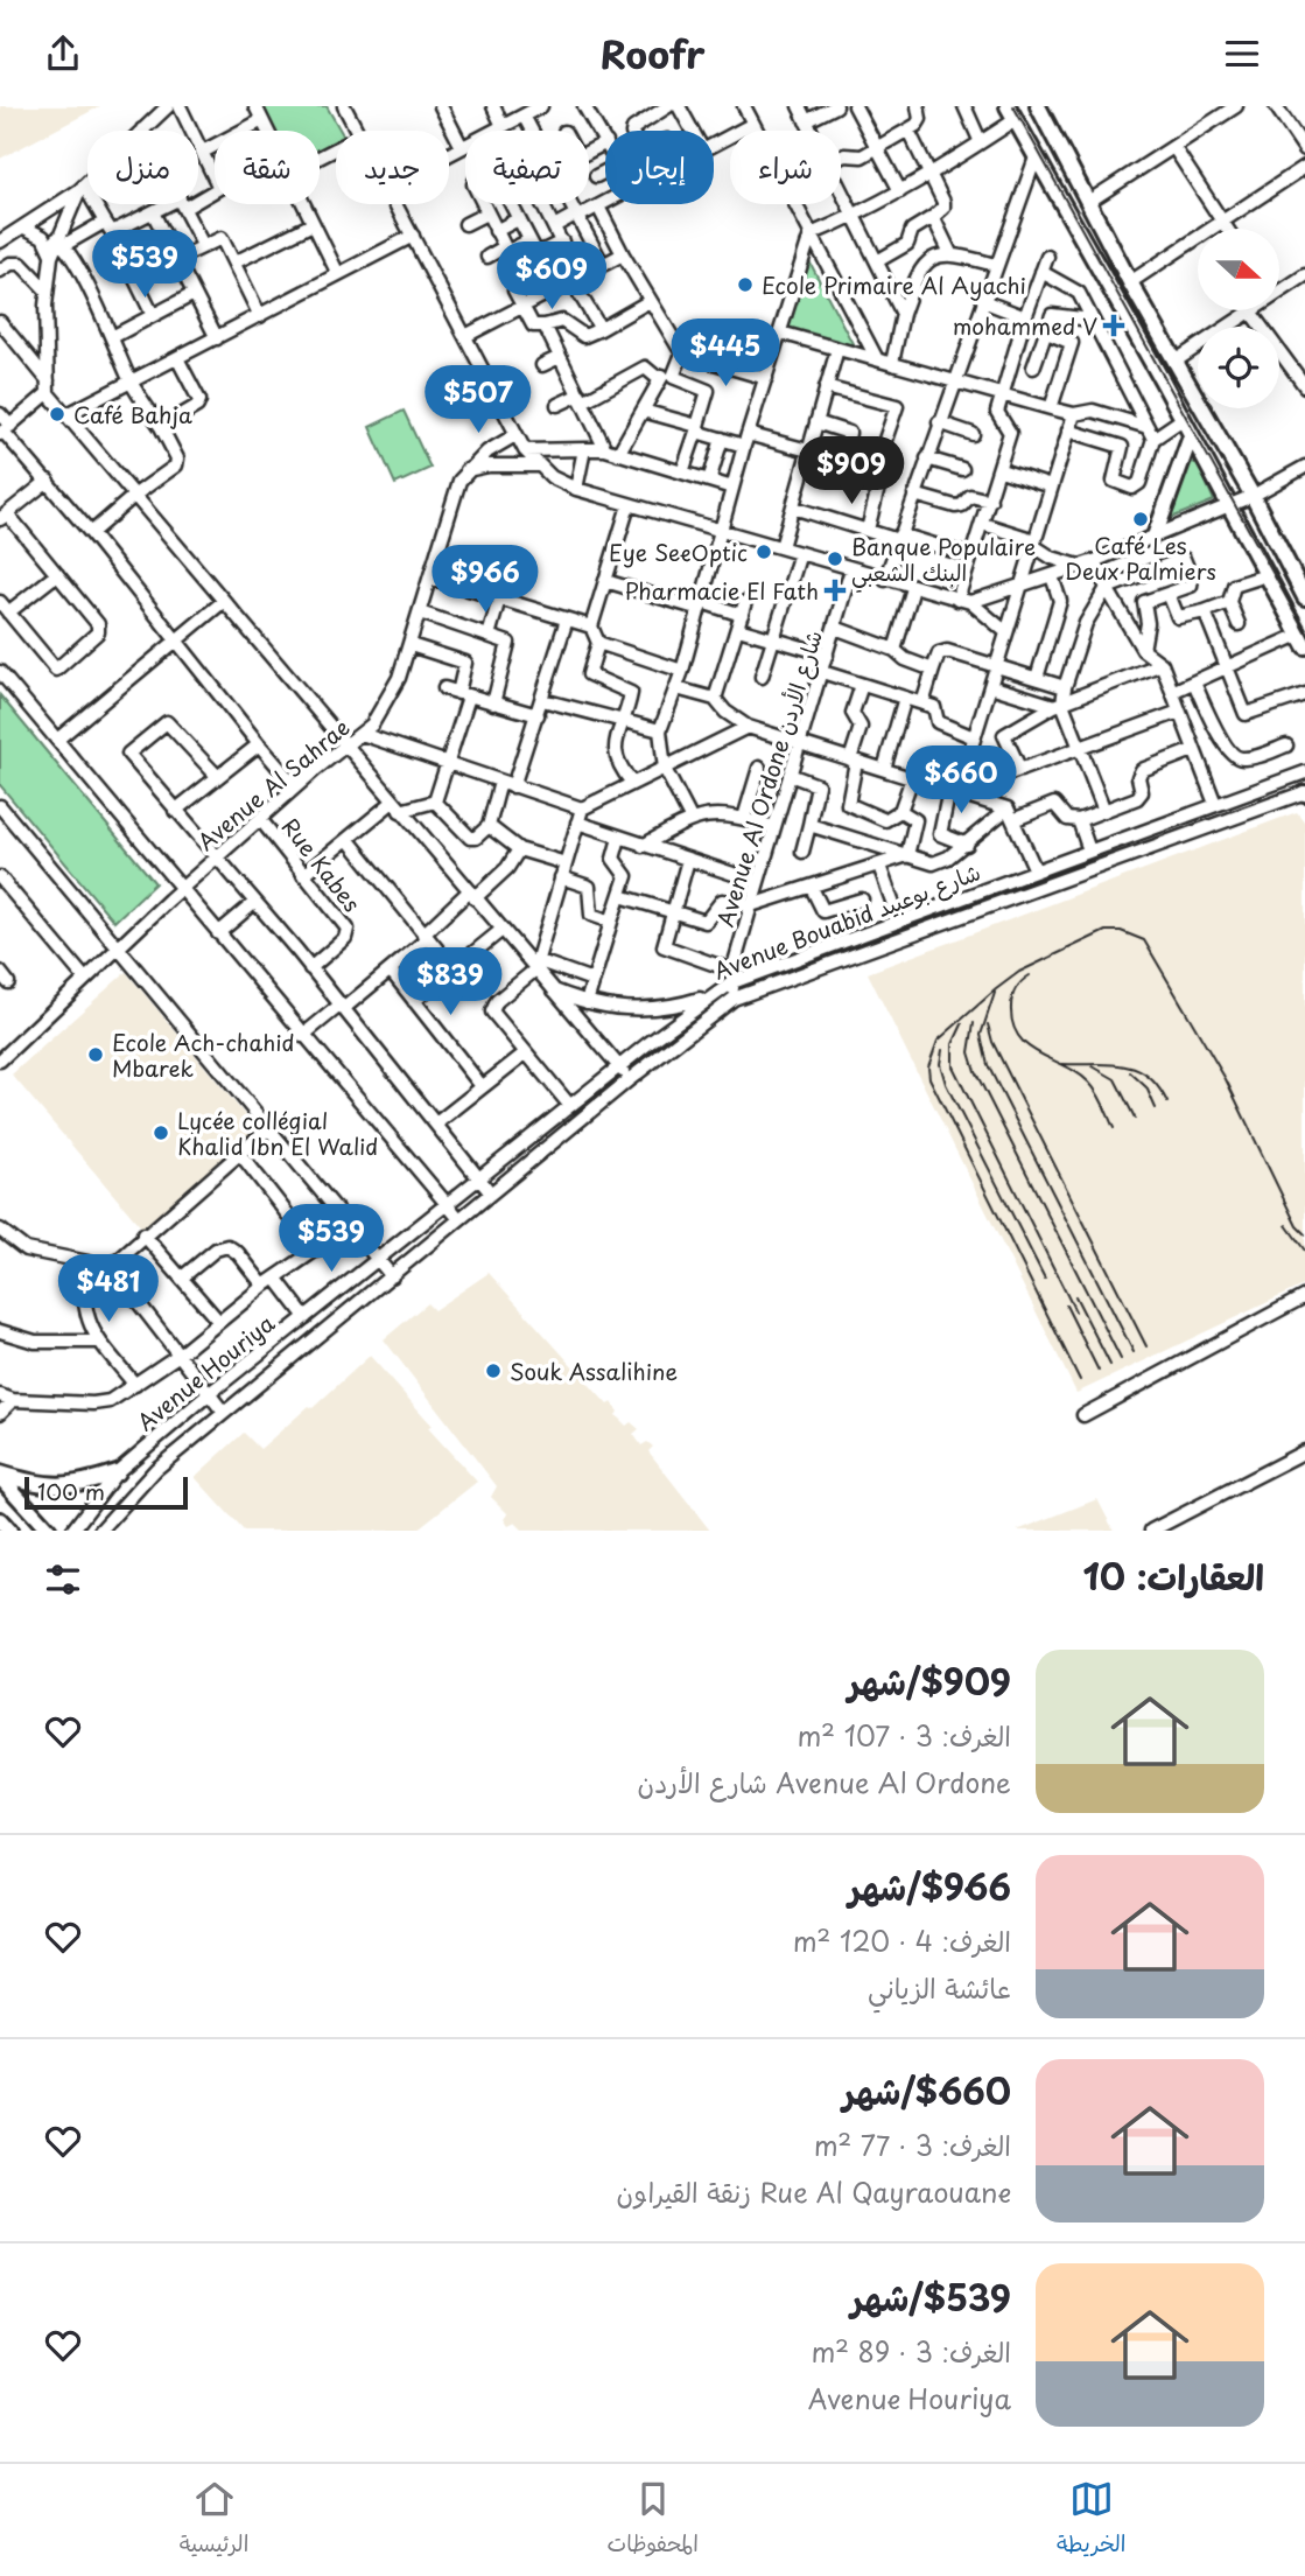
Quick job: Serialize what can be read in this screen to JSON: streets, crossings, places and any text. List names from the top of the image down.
{
  "streets": {
    "street": [
      "Avenue Al Ordone شارع الأردن",
      "Avenue Al Sahrae",
      "Rue Kabes",
      "Avenue Bouabid شارع بوعبيد",
      "Avenue Houriya"
    ]
  },
  "crossings": [
    ["Avenue Al Ordone شارع الأردن", "Avenue Bouabid شارع بوعبيد"],
    ["Avenue Al Sahrae", "Rue Kabes"],
    ["Avenue Bouabid شارع بوعبيد", "Avenue Houriya"]
  ],
  "places": {
    "other": [
      "Ecole Primaire Al Ayachi",
      "Café Bahja",
      "Café Les Deux Palmiers",
      "Eye SeeOptic",
      "Banque Populaire البنك الشعبي",
      "Ecole Ach-chahid Mbarek",
      "Lycée collégial Khalid Ibn El Walid",
      "Souk Assalihine"
    ],
    "health": ["mohammed V", "Pharmacie El Fath"]
  },
  "scale_bar": "100 m",
  "north": "right",
  "page": {
    "header": "Roofr",
    "chip": [
      "شراء",
      "إيجار",
      "تصفية",
      "جديد",
      "شقة",
      "منزل"
    ],
    "price": [
      "$539",
      "$609",
      "$445",
      "$507",
      "$909",
      "$966",
      "$660",
      "$839",
      "$539",
      "$481"
    ],
    "scale": "100 m",
    "heading": "العقارات: 10",
    "list": [
      {
        "name": "$909/شهر",
        "note": "الغرف: 3 · 107 m² · Avenue Al Ordone شارع الأردن"
      },
      {
        "name": "$966/شهر",
        "note": "الغرف: 4 · 120 m² · عائشة الزياني"
      },
      {
        "name": "$660/شهر",
        "note": "الغرف: 3 · 77 m² · Rue Al Qayraouane زنقة القيراون"
      },
      {
        "name": "$539/شهر",
        "note": "الغرف: 3 · 89 m² · Avenue Houriya"
      }
    ],
    "tabs": ["الخريطة", "المحفوظات", "الرئيسية"]
  }
}
